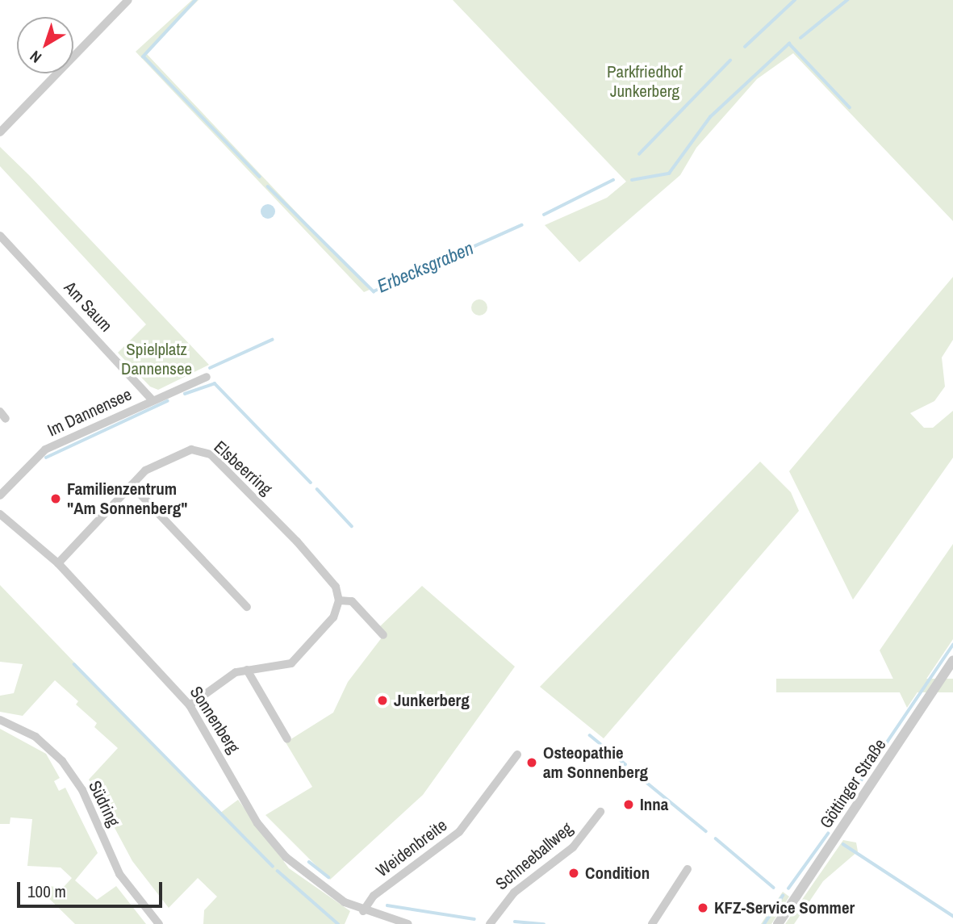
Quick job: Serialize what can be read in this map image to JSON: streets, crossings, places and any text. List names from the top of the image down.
{
  "streets": {
    "street": [
      "Am Saum",
      "Im Dannensee",
      "Elsbeerring",
      "Sonnenberg",
      "Göttinger Straße",
      "Südring",
      "Weidenbreite",
      "Schneeballweg"
    ]
  },
  "crossings": [
    ["Am Saum", "Im Dannensee"],
    ["Elsbeerring", "Sonnenberg"],
    ["Sonnenberg", "Weidenbreite"]
  ],
  "water": ["Erbecksgraben"],
  "parks": ["Parkfriedhof Junkerberg", "Spielplatz Dannensee"],
  "places": [
    "Familienzentrum \"Am Sonnenberg\"",
    "Junkerberg",
    "Osteopathie am Sonnenberg",
    "Inna",
    "Condition",
    "KFZ-Service Sommer"
  ],
  "scale_bar": "100 m",
  "north": "bottom left"
}
